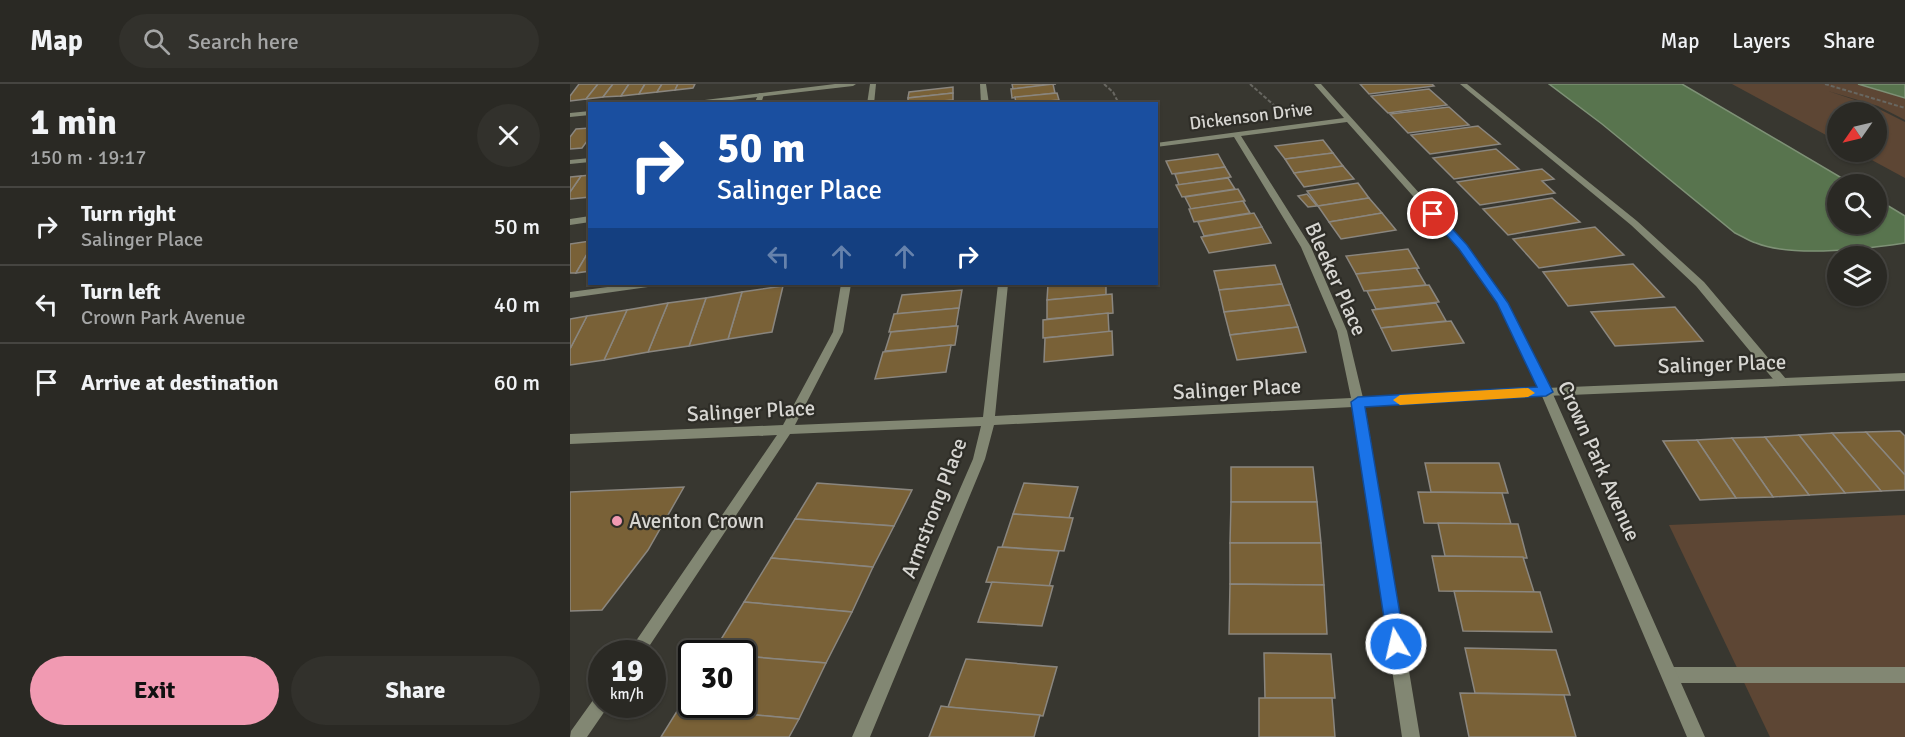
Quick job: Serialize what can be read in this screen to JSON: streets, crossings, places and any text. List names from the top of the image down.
{
  "streets": {
    "street": [
      "Dickenson Drive",
      "Bleeker Place",
      "Salinger Place",
      "Crown Park Avenue",
      "Armstrong Place"
    ]
  },
  "crossings": [
    ["Dickenson Drive", "Bleeker Place"],
    ["Dickenson Drive", "Crown Park Avenue"],
    ["Bleeker Place", "Salinger Place"],
    ["Salinger Place", "Crown Park Avenue"],
    ["Salinger Place", "Armstrong Place"]
  ],
  "places": ["Aventon Crown"],
  "north": "bottom left",
  "page": {
    "header": "Map",
    "search": "Search here",
    "nav": ["Map", "Layers", "Share"],
    "heading": ["1 min", "150 m · 19:17"],
    "turn": ["50 m", "Salinger Place"],
    "list": [
      {
        "name": "Turn right",
        "note": "Salinger Place",
        "value": "50 m"
      },
      {
        "name": "Turn left",
        "note": "Crown Park Avenue",
        "value": "40 m"
      },
      {
        "name": "Arrive at destination",
        "value": "60 m"
      }
    ],
    "speed": "19 km/h",
    "limit": "30",
    "buttons": ["Exit", "Share"]
  }
}
